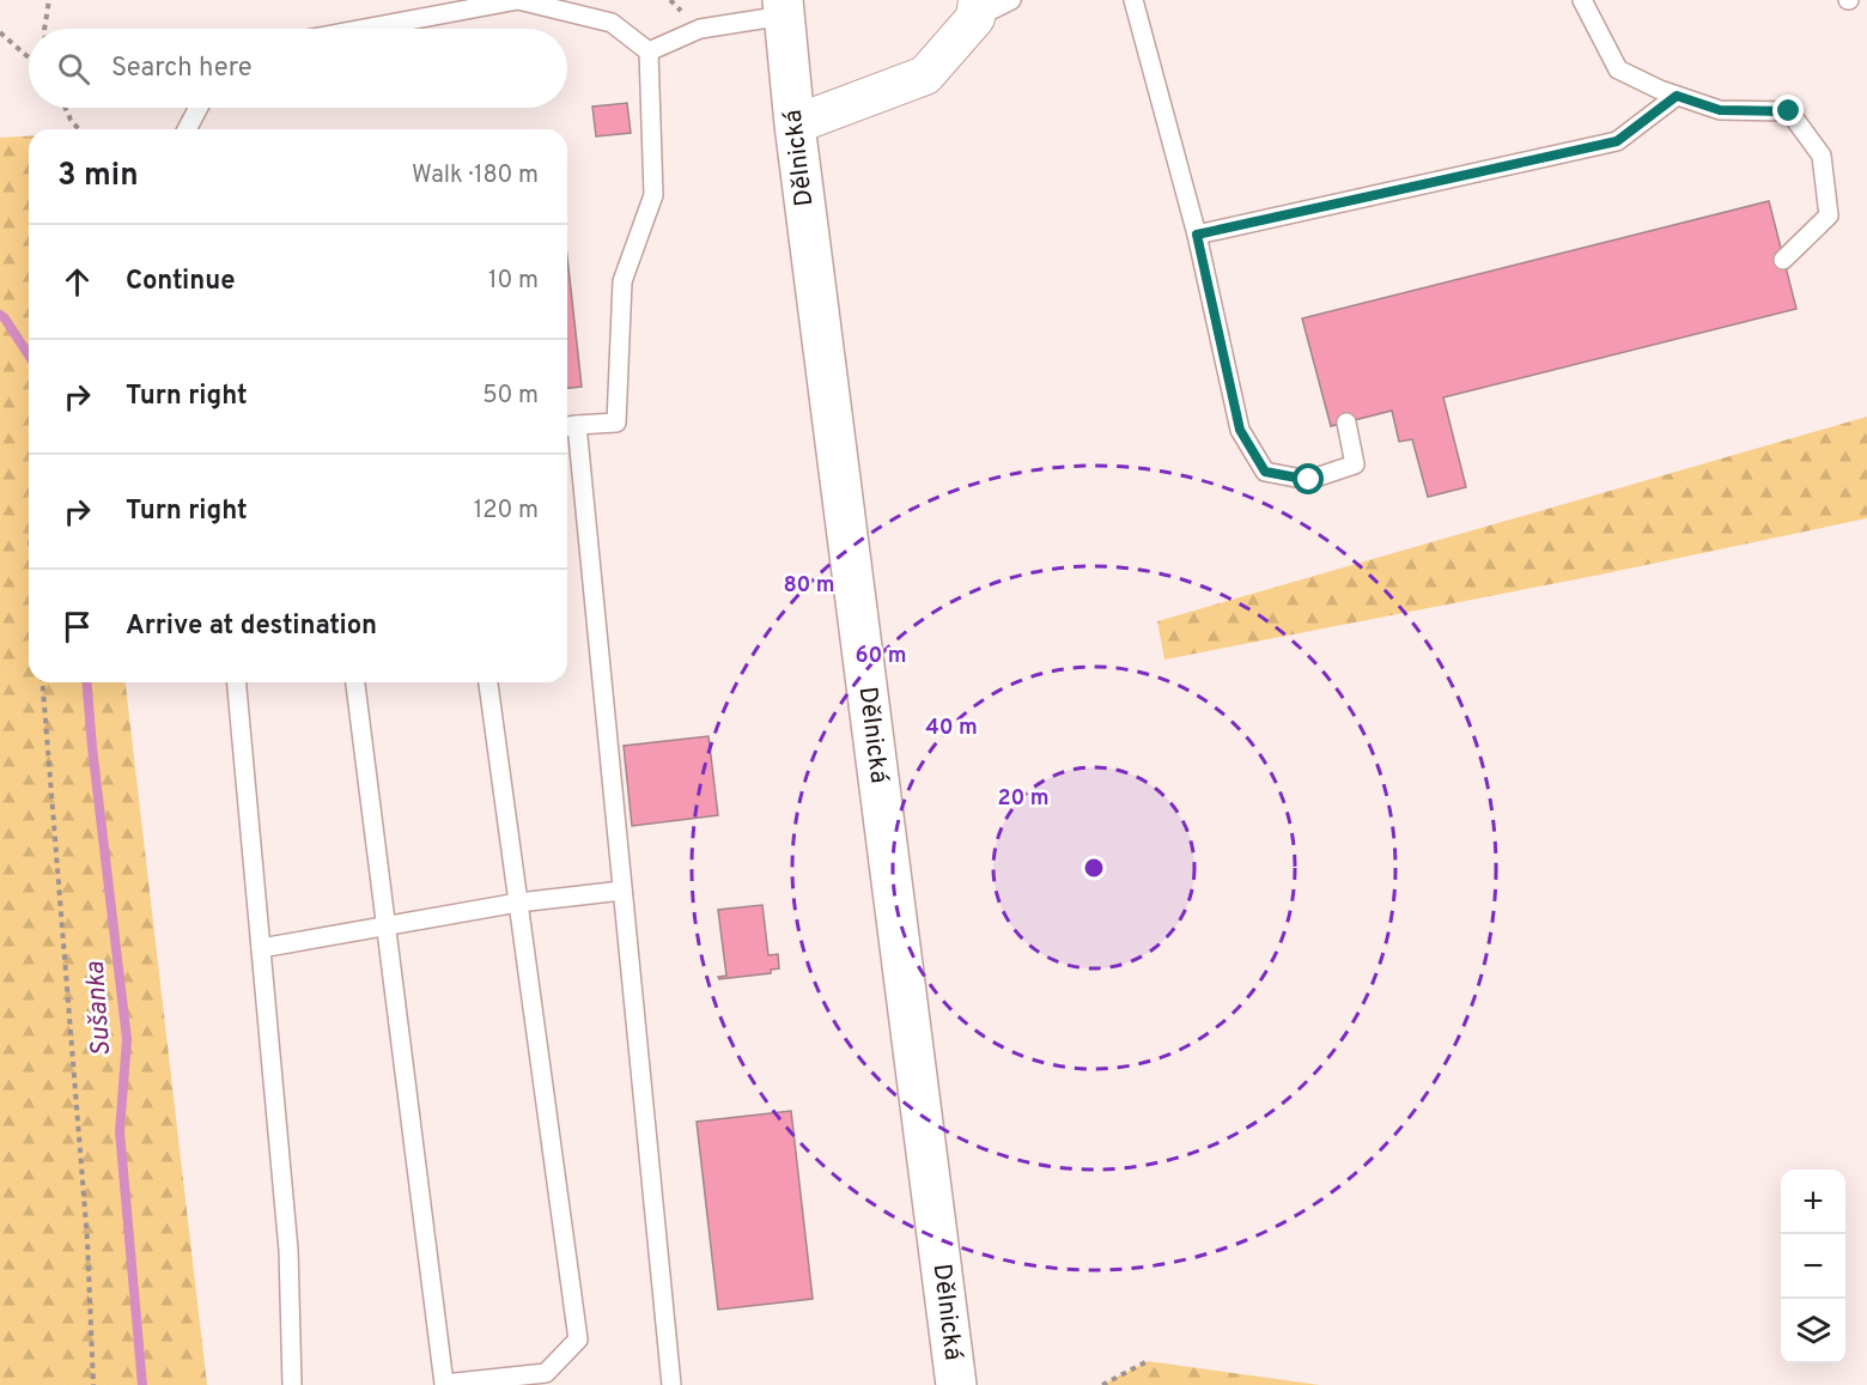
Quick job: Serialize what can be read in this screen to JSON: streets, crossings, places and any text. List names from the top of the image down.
{
  "streets": {
    "main road": ["Dělnická"]
  },
  "water": ["Sušanka"],
  "page": {
    "search": "Search here",
    "heading": ["3 min", "Walk · 180 m"],
    "list": [
      ["Continue", "10 m"],
      ["Turn right", "50 m"],
      ["Turn right", "120 m"],
      "Arrive at destination"
    ],
    "map_buttons": ["+", "−"]
  },
  "rings": [
    "80 m",
    "60 m",
    "40 m",
    "20 m"
  ]
}
